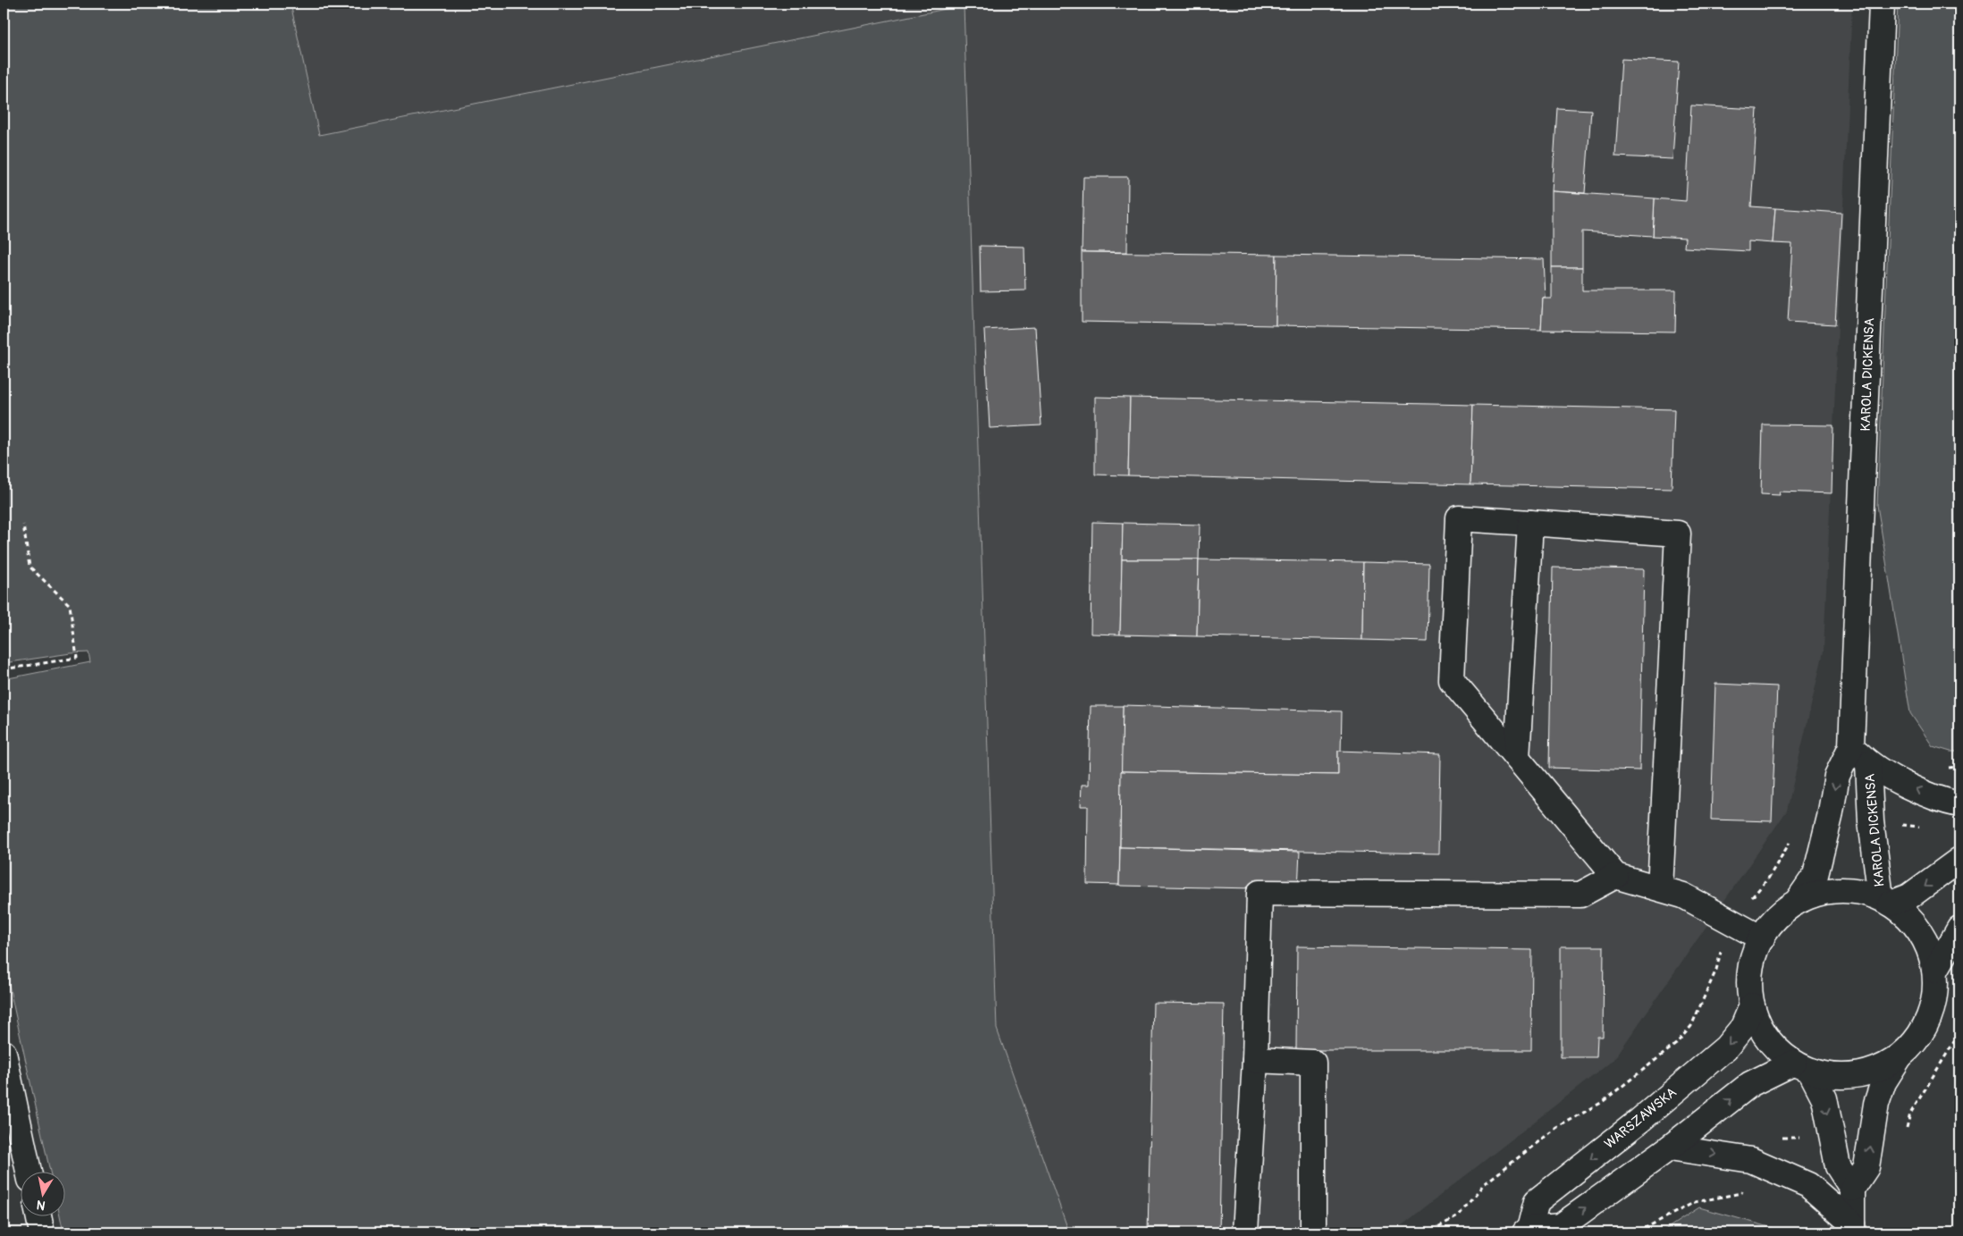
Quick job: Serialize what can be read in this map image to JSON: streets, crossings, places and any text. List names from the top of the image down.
{
  "streets": {
    "street": ["KAROLA DICKENSA", "WARSZAWSKA"]
  },
  "north": "bottom"
}
